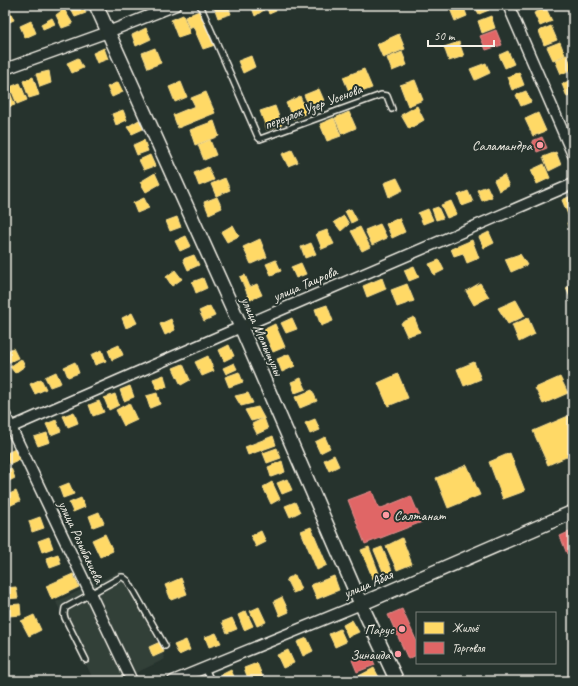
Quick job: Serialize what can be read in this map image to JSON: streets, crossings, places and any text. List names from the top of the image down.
{
  "streets": {
    "street": [
      "улица Таирова",
      "улица Момышулы",
      "улица Розыбакиева",
      "улица Абая"
    ],
    "lane": ["переулок Узер Усенова"]
  },
  "crossings": [
    ["улица Таирова", "улица Момышулы"],
    ["улица Таирова", "улица Розыбакиева"],
    ["улица Момышулы", "улица Абая"]
  ],
  "places": [
    "Саламандра",
    "Салтанат",
    "Парус",
    "Зинаида"
  ],
  "legend": ["Жильё", "Торговля"],
  "scale_bar": "50 m"
}
